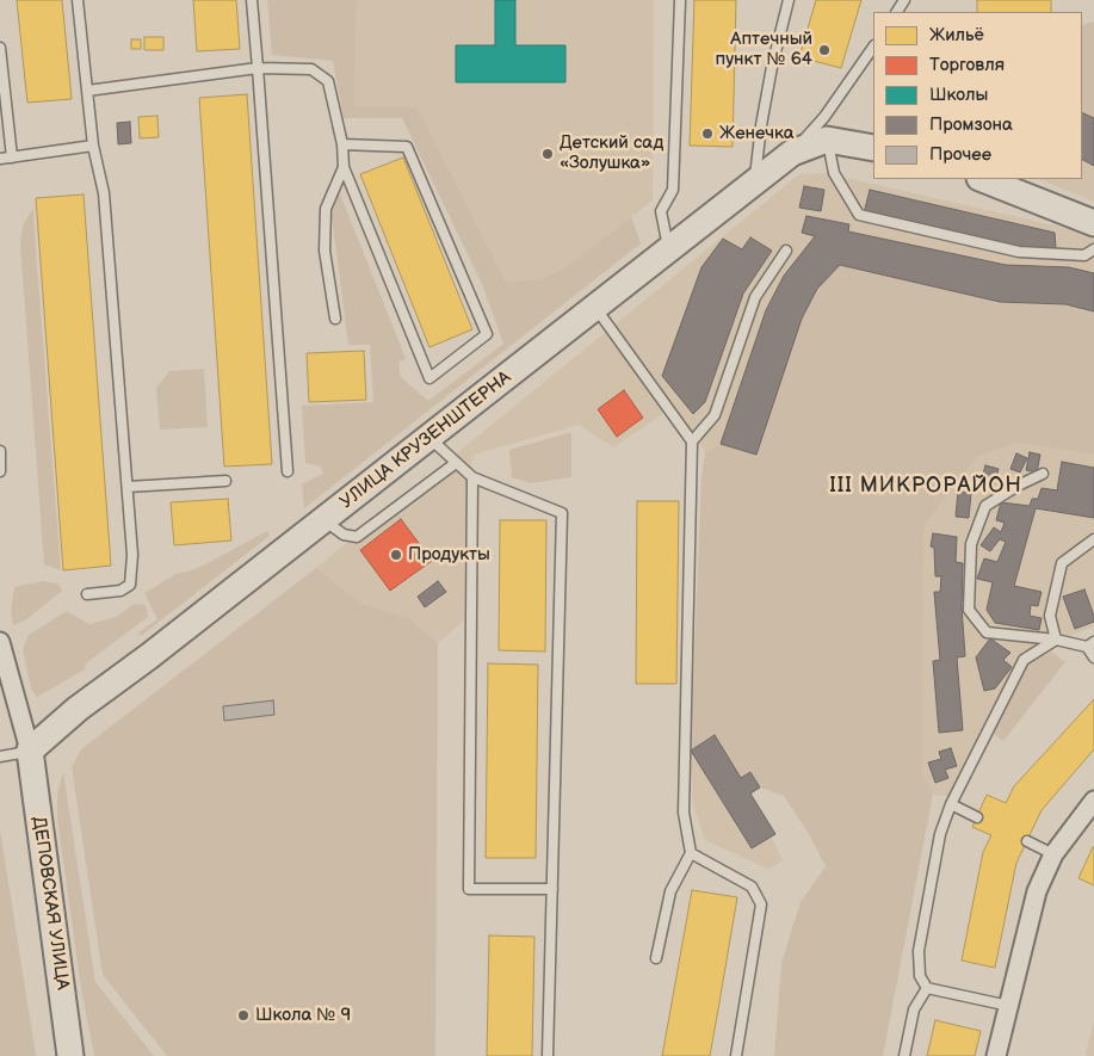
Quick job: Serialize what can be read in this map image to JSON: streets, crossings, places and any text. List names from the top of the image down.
{
  "streets": {
    "street": ["УЛИЦА КРУЗЕНШТЕРНА", "ДЕПОВСКАЯ УЛИЦА"]
  },
  "crossings": [
    ["УЛИЦА КРУЗЕНШТЕРНА", "ДЕПОВСКАЯ УЛИЦА"]
  ],
  "districts": ["III МИКРОРАЙОН"],
  "places": [
    "Аптечный пункт № 64",
    "Женечка",
    "Детский сад «Золушка»",
    "Продукты",
    "Школа № 9"
  ],
  "legend": [
    "Жильё",
    "Торговля",
    "Школы",
    "Промзона",
    "Прочее"
  ]
}
